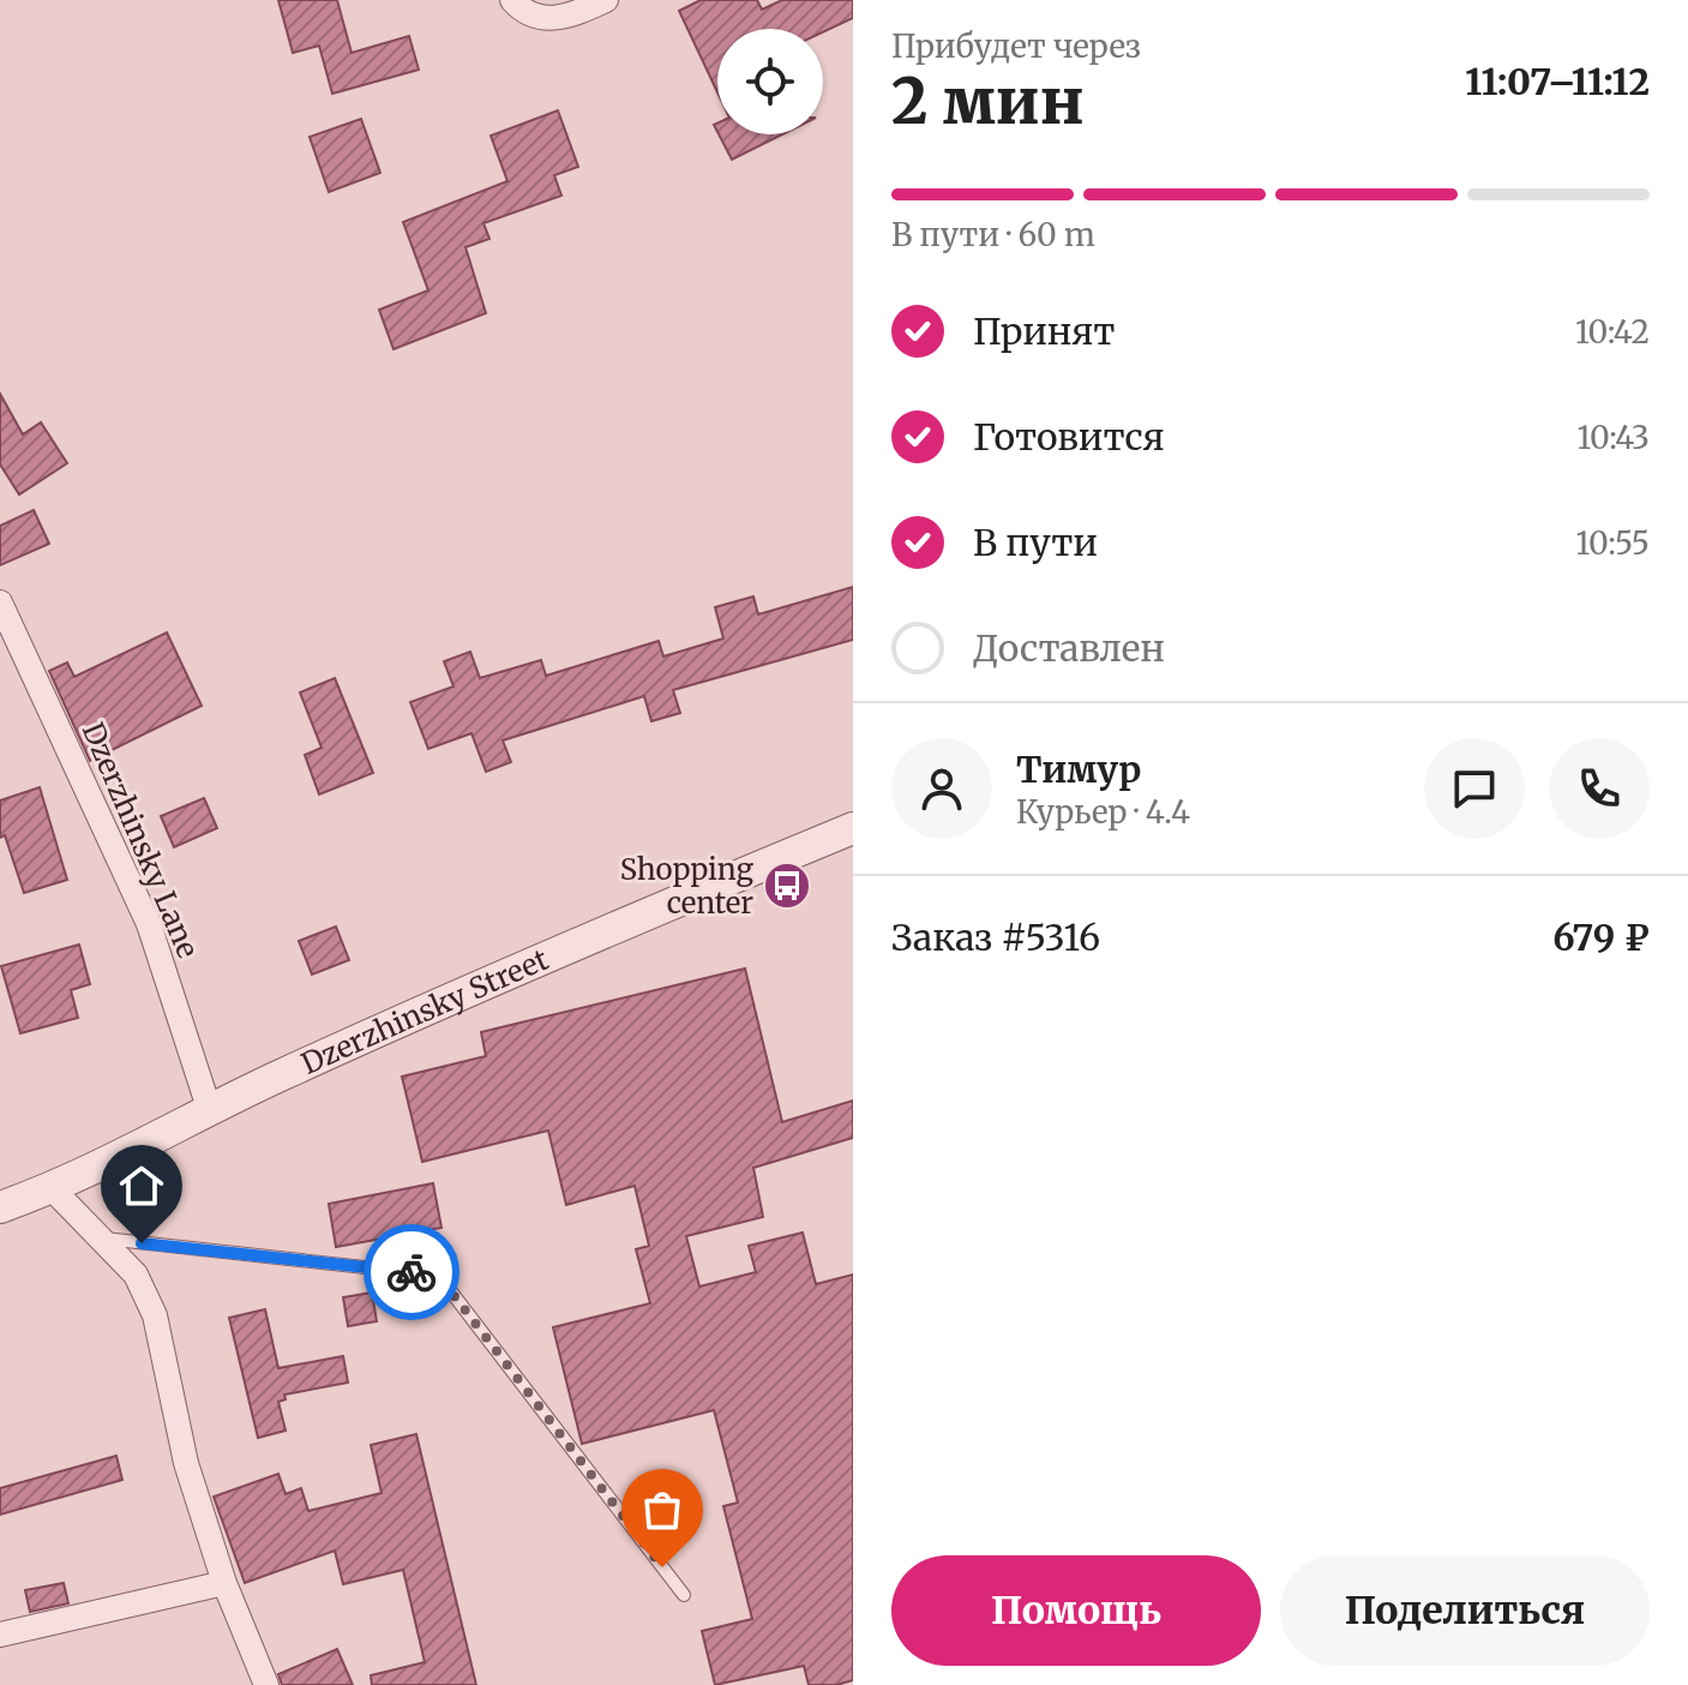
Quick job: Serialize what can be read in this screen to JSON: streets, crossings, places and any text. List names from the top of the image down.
{
  "streets": {
    "street": ["Dzerzhinsky Lane", "Dzerzhinsky Street"]
  },
  "crossings": [
    ["Dzerzhinsky Lane", "Dzerzhinsky Street"]
  ],
  "places": {
    "bus stop": ["Shopping center"]
  },
  "page": {
    "heading": ["2 мин", "Прибудет через", "11:07–11:12"],
    "panel": [
      "Тимур",
      "Курьер · 4.4",
      "Заказ #5316",
      "679 ₽"
    ],
    "bar": "В пути · 60 m",
    "list": [
      ["Принят", "10:42"],
      ["Готовится", "10:43"],
      ["В пути", "10:55"],
      "Доставлен"
    ],
    "buttons": ["Помощь", "Поделиться"]
  }
}
